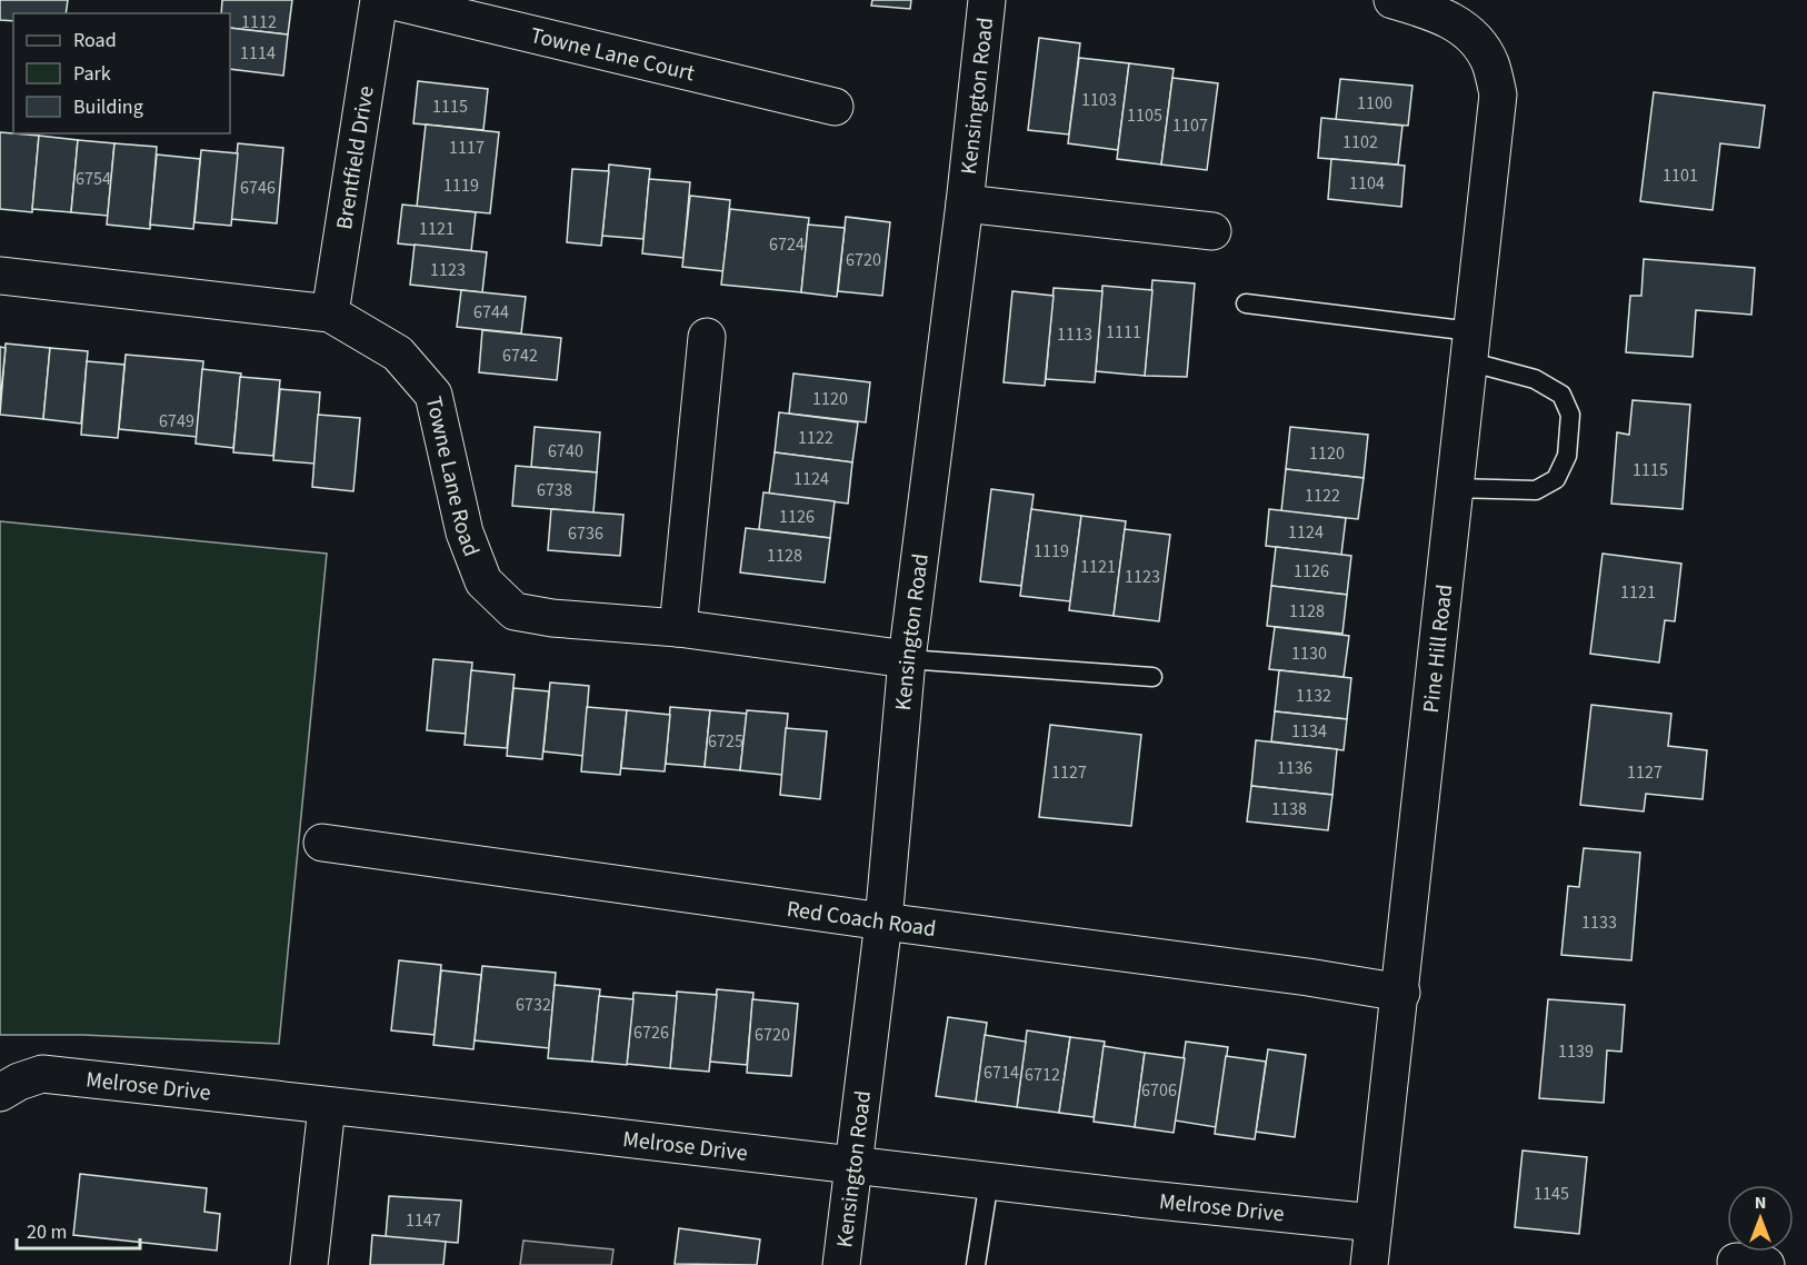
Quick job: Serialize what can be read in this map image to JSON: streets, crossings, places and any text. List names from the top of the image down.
{
  "streets": {
    "street": [
      "Towne Lane Court",
      "Kensington Road",
      "Brentfield Drive",
      "Towne Lane Road",
      "Pine Hill Road",
      "Red Coach Road",
      "Melrose Drive"
    ]
  },
  "crossings": [
    ["Kensington Road", "Towne Lane Road"],
    ["Kensington Road", "Red Coach Road"],
    ["Kensington Road", "Melrose Drive"],
    ["Brentfield Drive", "Towne Lane Road"],
    ["Pine Hill Road", "Red Coach Road"],
    ["Pine Hill Road", "Melrose Drive"]
  ],
  "house_numbers": [
    "1112",
    "1114",
    "1103",
    "1100",
    "1115",
    "1105",
    "1107",
    "1102",
    "1117",
    "1101",
    "6754",
    "1104",
    "1119",
    "6746",
    "1121",
    "6724",
    "6720",
    "1123",
    "6744",
    "1111",
    "1113",
    "6742",
    "1120",
    "6749",
    "1122",
    "6740",
    "1120",
    "1115",
    "1124",
    "6738",
    "1122",
    "1126",
    "1124",
    "6736",
    "1119",
    "1128",
    "1121",
    "1126",
    "1123",
    "1121",
    "1128",
    "1130",
    "1132",
    "1134",
    "6725",
    "1136",
    "1127",
    "1127",
    "1138",
    "1133",
    "6732",
    "6726",
    "6720",
    "1139",
    "6714",
    "6712",
    "6706",
    "1145",
    "1147"
  ],
  "legend": ["Road", "Park", "Building"],
  "scale_bar": "20 m",
  "north": "top"
}
